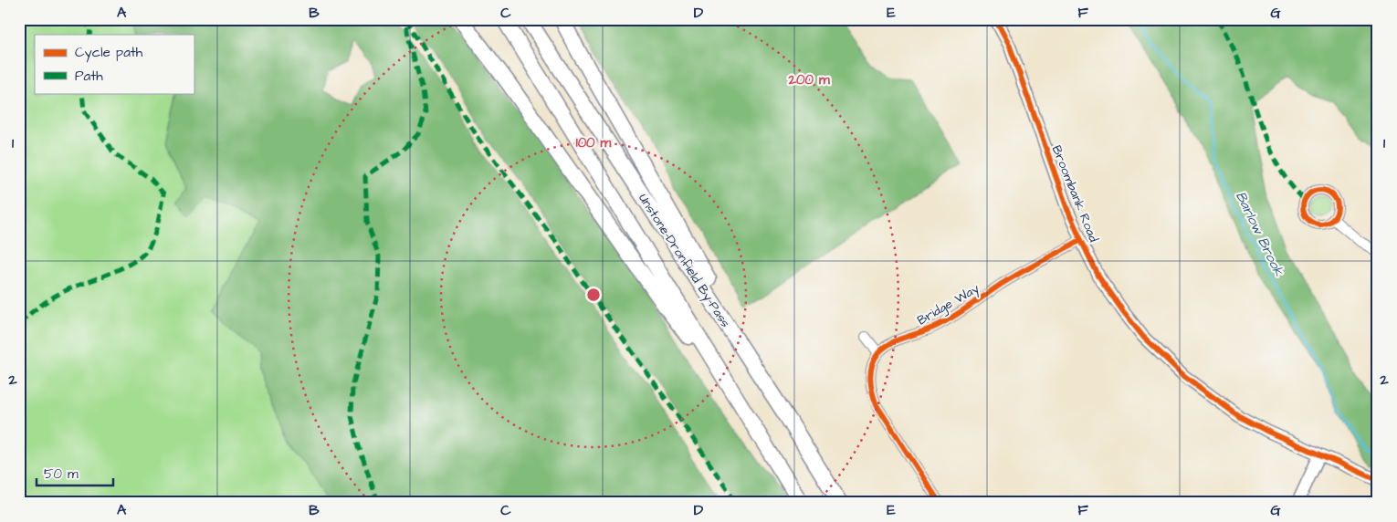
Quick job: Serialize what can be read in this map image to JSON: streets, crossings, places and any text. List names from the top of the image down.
{
  "streets": {
    "highway": ["Unstone-Dronfield By-Pass"],
    "street": ["Broombank Road", "Bridge Way"]
  },
  "crossings": [
    ["Broombank Road", "Bridge Way"]
  ],
  "water": ["Barlow Brook"],
  "legend": ["Cycle path", "Path"],
  "scale_bar": "50 m",
  "grid": {
    "columns": [
      "A",
      "B",
      "C",
      "D",
      "E",
      "F",
      "G"
    ],
    "rows": ["1", "2"]
  },
  "rings": ["200 m", "100 m"]
}
